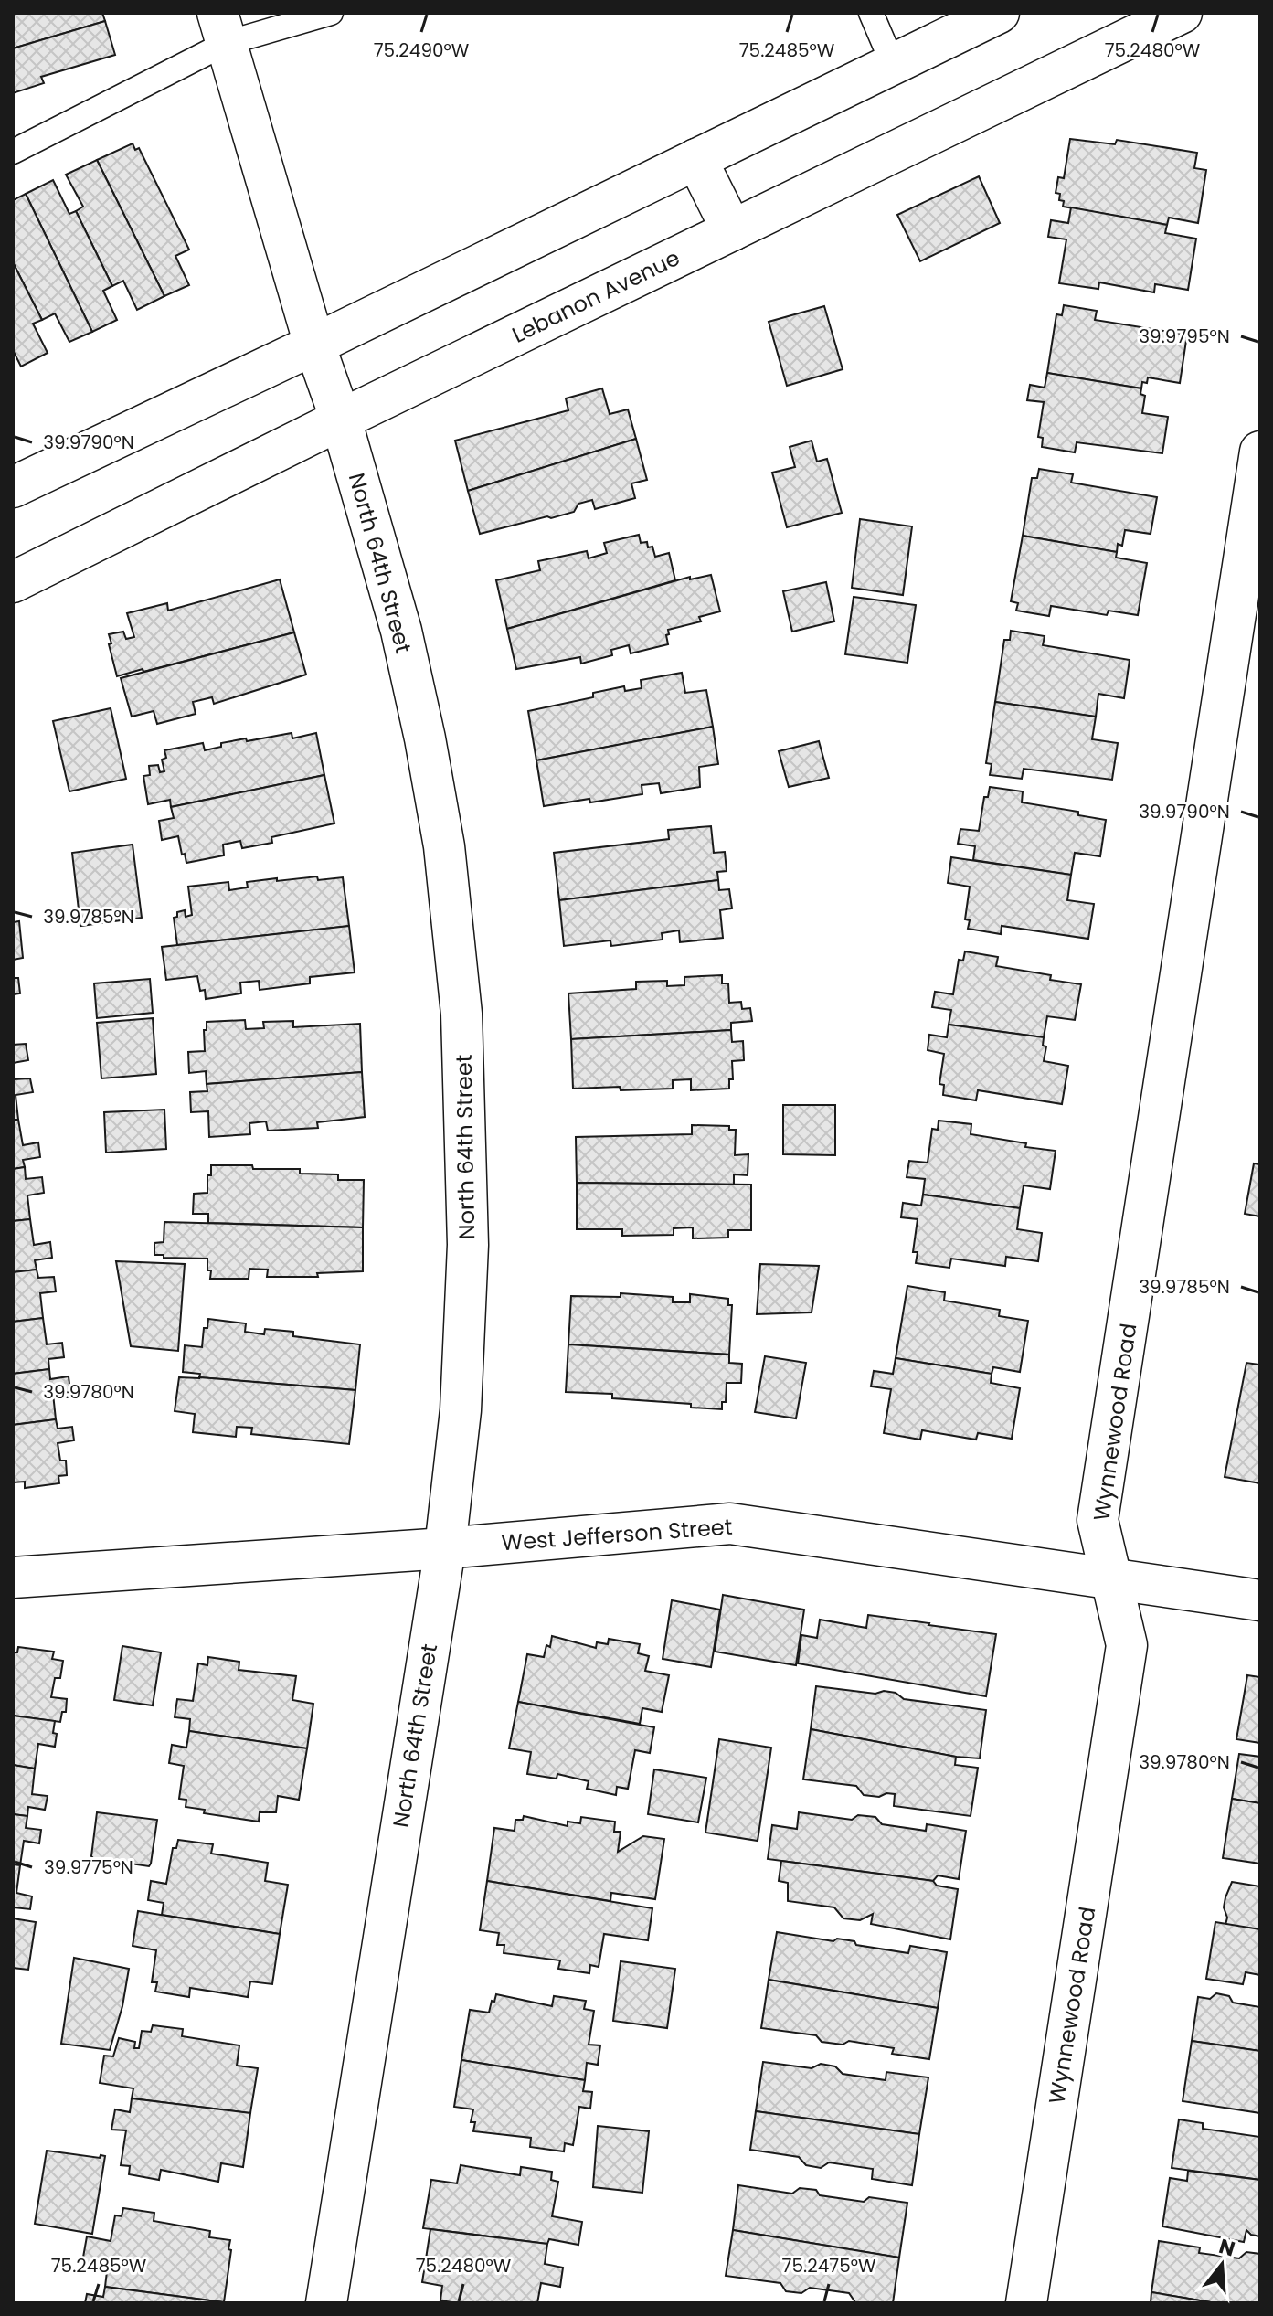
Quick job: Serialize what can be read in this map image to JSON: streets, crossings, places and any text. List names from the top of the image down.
{
  "streets": {
    "street": [
      "Lebanon Avenue",
      "North 64th Street",
      "Wynnewood Road",
      "West Jefferson Street"
    ]
  },
  "crossings": [
    ["Lebanon Avenue", "North 64th Street"],
    ["North 64th Street", "West Jefferson Street"],
    ["Wynnewood Road", "West Jefferson Street"]
  ],
  "north": "top",
  "coordinates": [
    "75.2490°W",
    "75.2485°W",
    "75.2480°W",
    "39.9795°N",
    "39.9790°N",
    "39.9785°N",
    "39.9780°N",
    "39.9775°N",
    "75.2475°W"
  ]
}
